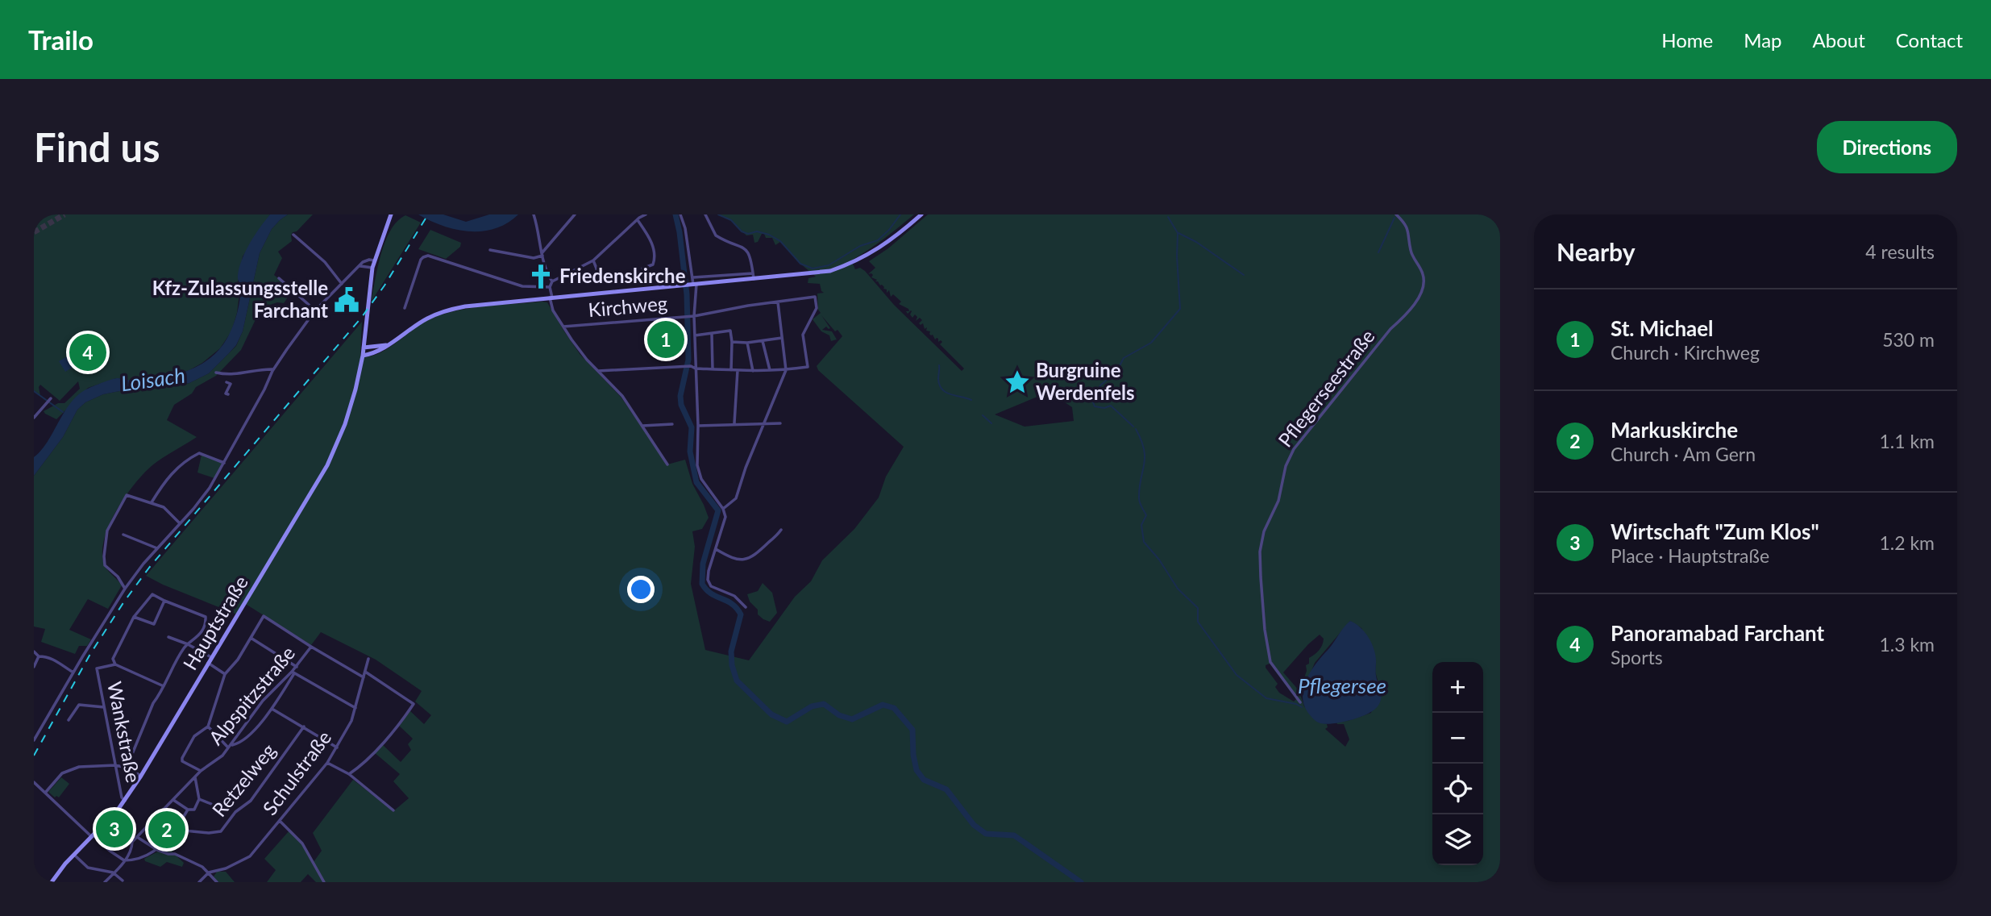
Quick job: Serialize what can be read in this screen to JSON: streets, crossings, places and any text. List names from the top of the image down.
{
  "streets": {
    "street": [
      "Kirchweg",
      "Pflegerseestraße",
      "Hauptstraße",
      "Alpspitzstraße",
      "Wankstraße",
      "Schulstraße",
      "Retzelweg"
    ]
  },
  "crossings": [
    ["Hauptstraße", "Wankstraße"]
  ],
  "water": ["Loisach", "Pflegersee"],
  "places": {
    "church": ["Friedenskirche"],
    "public building": ["Kfz-Zulassungsstelle Farchant"],
    "place": ["Burgruine Werdenfels"]
  },
  "page": {
    "header": "Trailo",
    "nav": [
      "Home",
      "Map",
      "About",
      "Contact"
    ],
    "buttons": "Directions",
    "title": "Find us",
    "heading": ["Nearby", "4 results"],
    "list": [
      {
        "mark": "1",
        "name": "St. Michael",
        "note": "Church · Kirchweg",
        "value": "530 m"
      },
      {
        "mark": "2",
        "name": "Markuskirche",
        "note": "Church · Am Gern",
        "value": "1.1 km"
      },
      {
        "mark": "3",
        "name": "Wirtschaft \"Zum Klos\"",
        "note": "Place · Hauptstraße",
        "value": "1.2 km"
      },
      {
        "mark": "4",
        "name": "Panoramabad Farchant",
        "note": "Sports",
        "value": "1.3 km"
      }
    ],
    "pins": [
      "1",
      "4",
      "3",
      "2"
    ],
    "map_buttons": ["+", "−"]
  }
}
